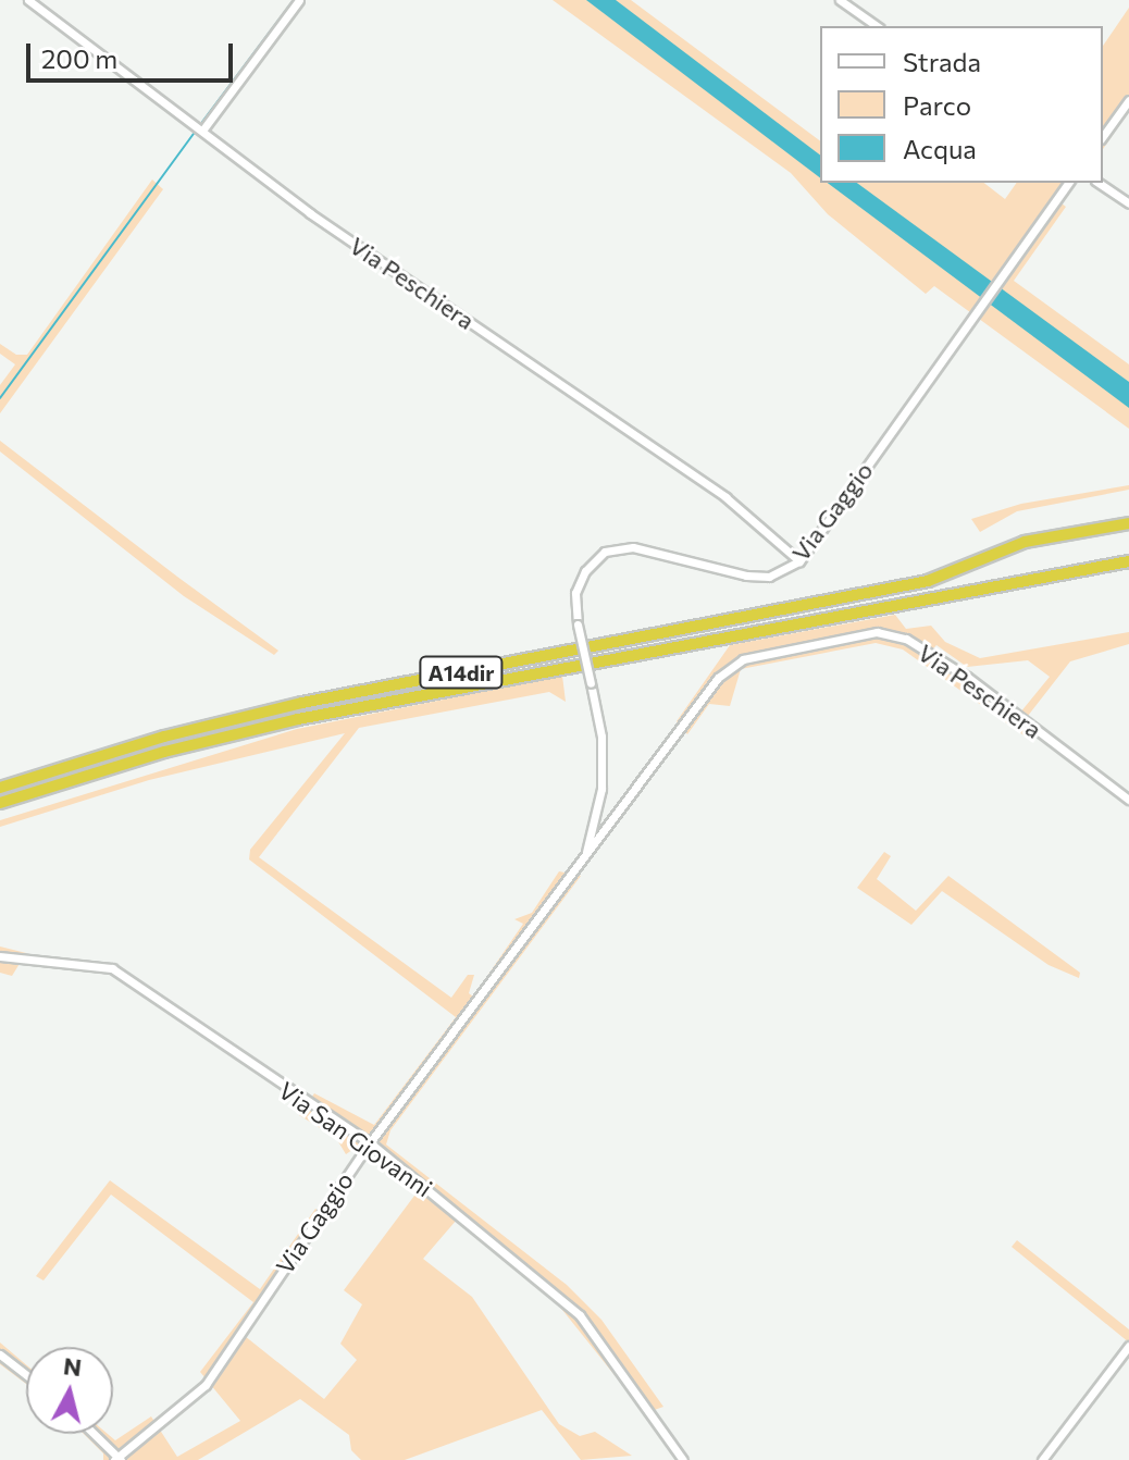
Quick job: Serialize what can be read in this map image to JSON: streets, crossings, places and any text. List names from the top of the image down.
{
  "streets": {
    "highway": ["A14dir"],
    "street": ["Via Peschiera", "Via Gaggio", "Via San Giovanni"]
  },
  "crossings": [
    ["Via Peschiera", "Via Gaggio"],
    ["Via Gaggio", "Via San Giovanni"]
  ],
  "legend": ["Strada", "Parco", "Acqua"],
  "scale_bar": "200 m",
  "north": "top"
}
